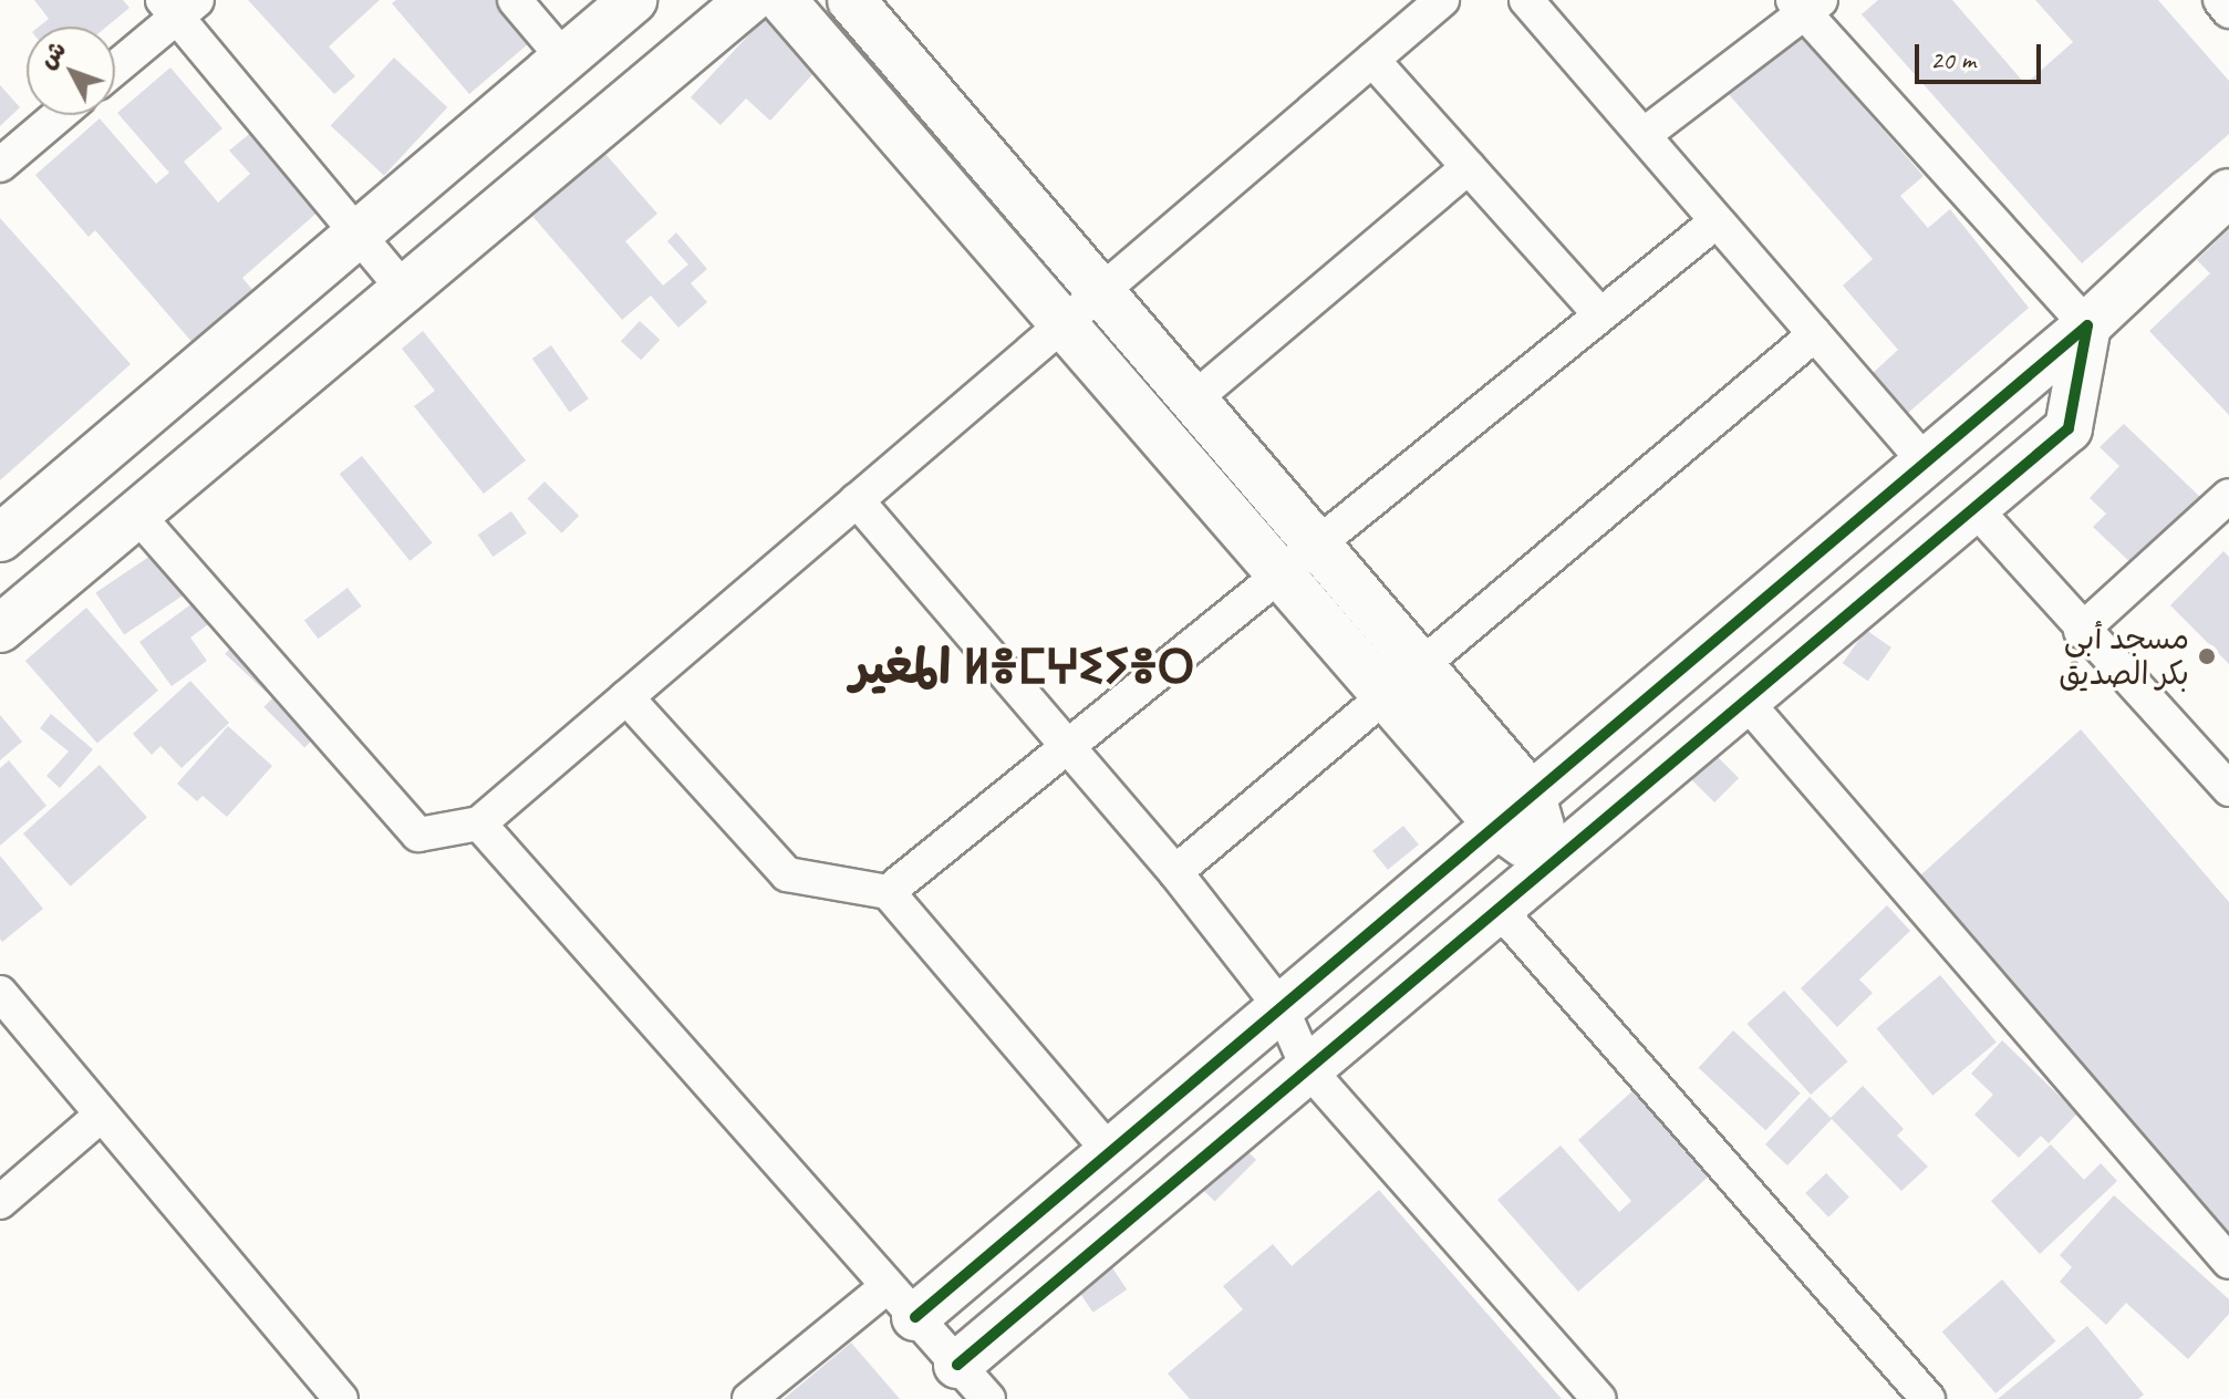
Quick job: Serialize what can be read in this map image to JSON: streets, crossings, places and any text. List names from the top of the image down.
{
  "districts": ["المغير ⵍⴻⵎⵖⵉⵢⴻⵔ"],
  "places": ["مسجد أبي بكر الصديق"],
  "scale_bar": "20 m",
  "north": "top left"
}
